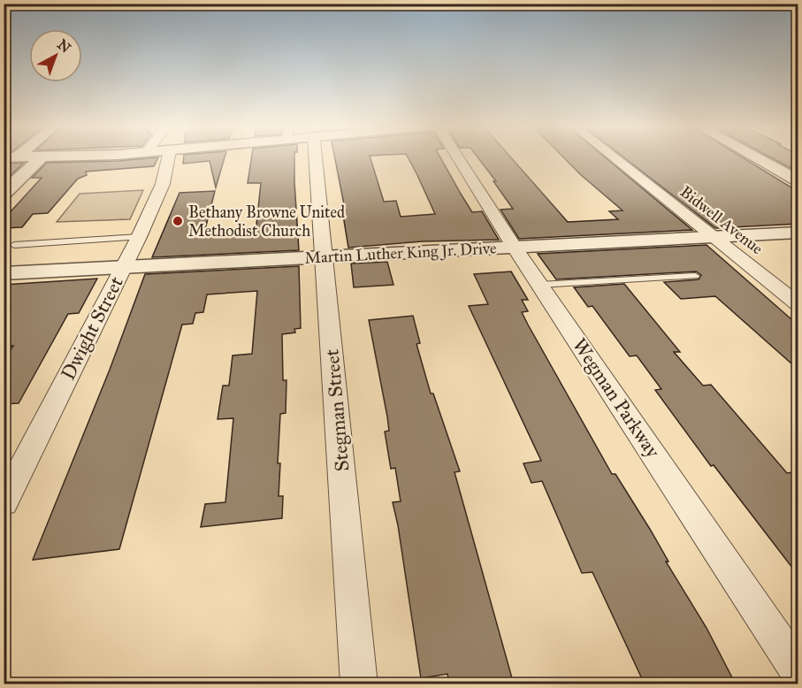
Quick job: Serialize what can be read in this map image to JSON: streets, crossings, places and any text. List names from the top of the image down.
{
  "streets": {
    "street": [
      "Bidwell Avenue",
      "Martin Luther King Jr. Drive",
      "Dwight Street",
      "Wegman Parkway",
      "Stegman Street"
    ]
  },
  "crossings": [
    ["Bidwell Avenue", "Martin Luther King Jr. Drive"],
    ["Martin Luther King Jr. Drive", "Dwight Street"],
    ["Martin Luther King Jr. Drive", "Wegman Parkway"],
    ["Martin Luther King Jr. Drive", "Stegman Street"]
  ],
  "places": ["Bethany Browne United Methodist Church"],
  "north": "top right"
}
